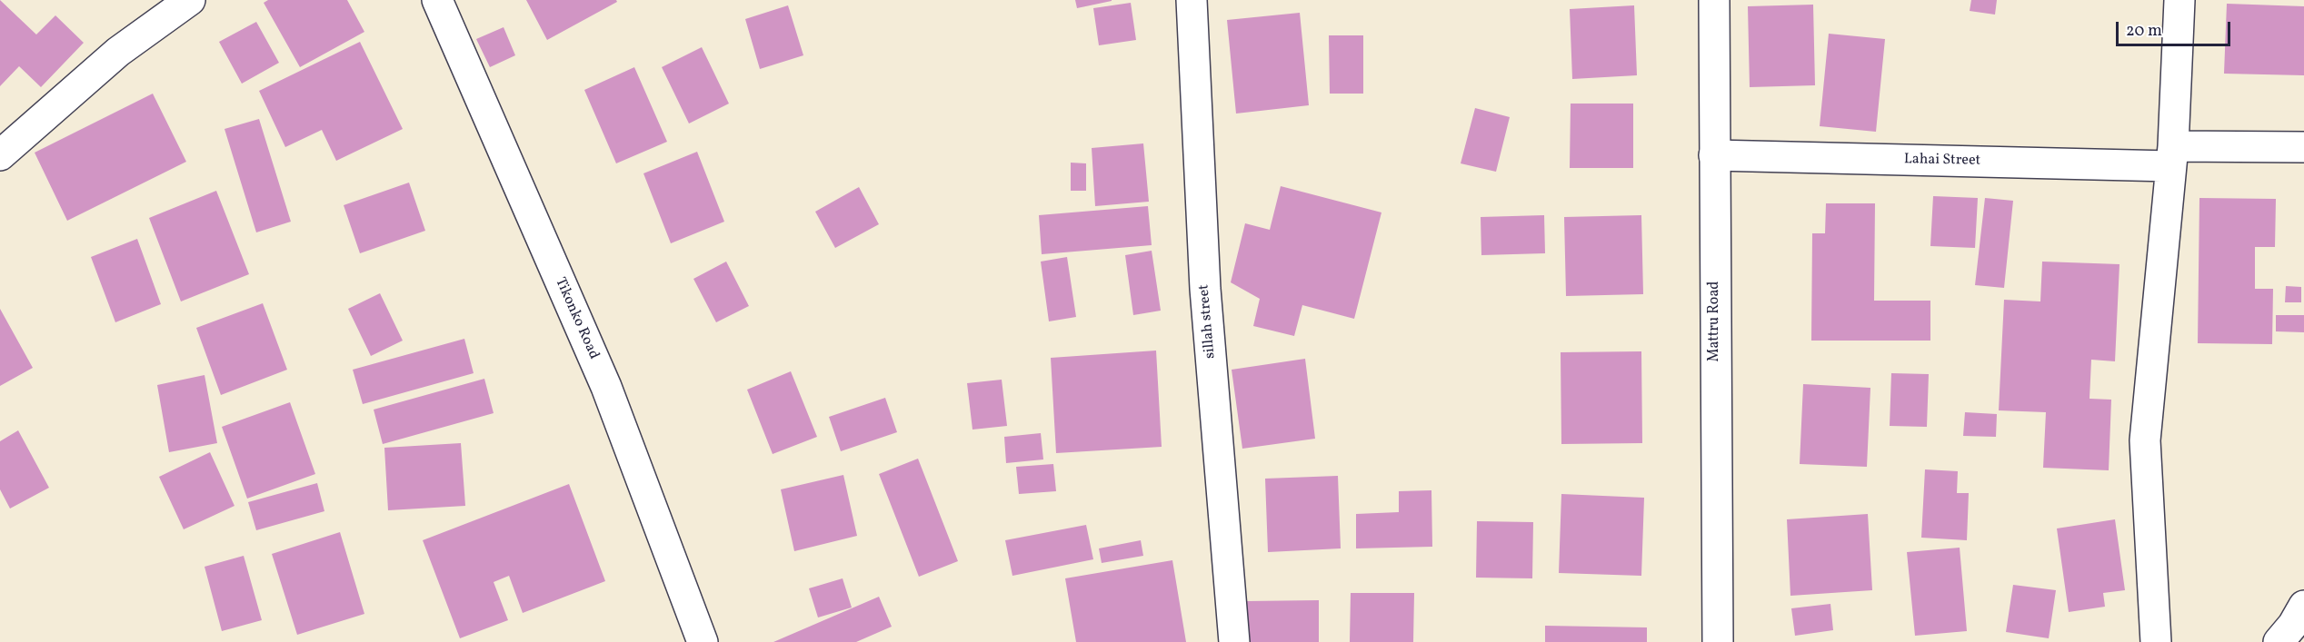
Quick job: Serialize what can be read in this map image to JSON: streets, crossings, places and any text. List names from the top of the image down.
{
  "streets": {
    "street": [
      "Lahai Street",
      "Tikonko Road",
      "sillah street",
      "Mattru Road"
    ]
  },
  "crossings": [
    ["Lahai Street", "Mattru Road"]
  ],
  "scale_bar": "20 m"
}
